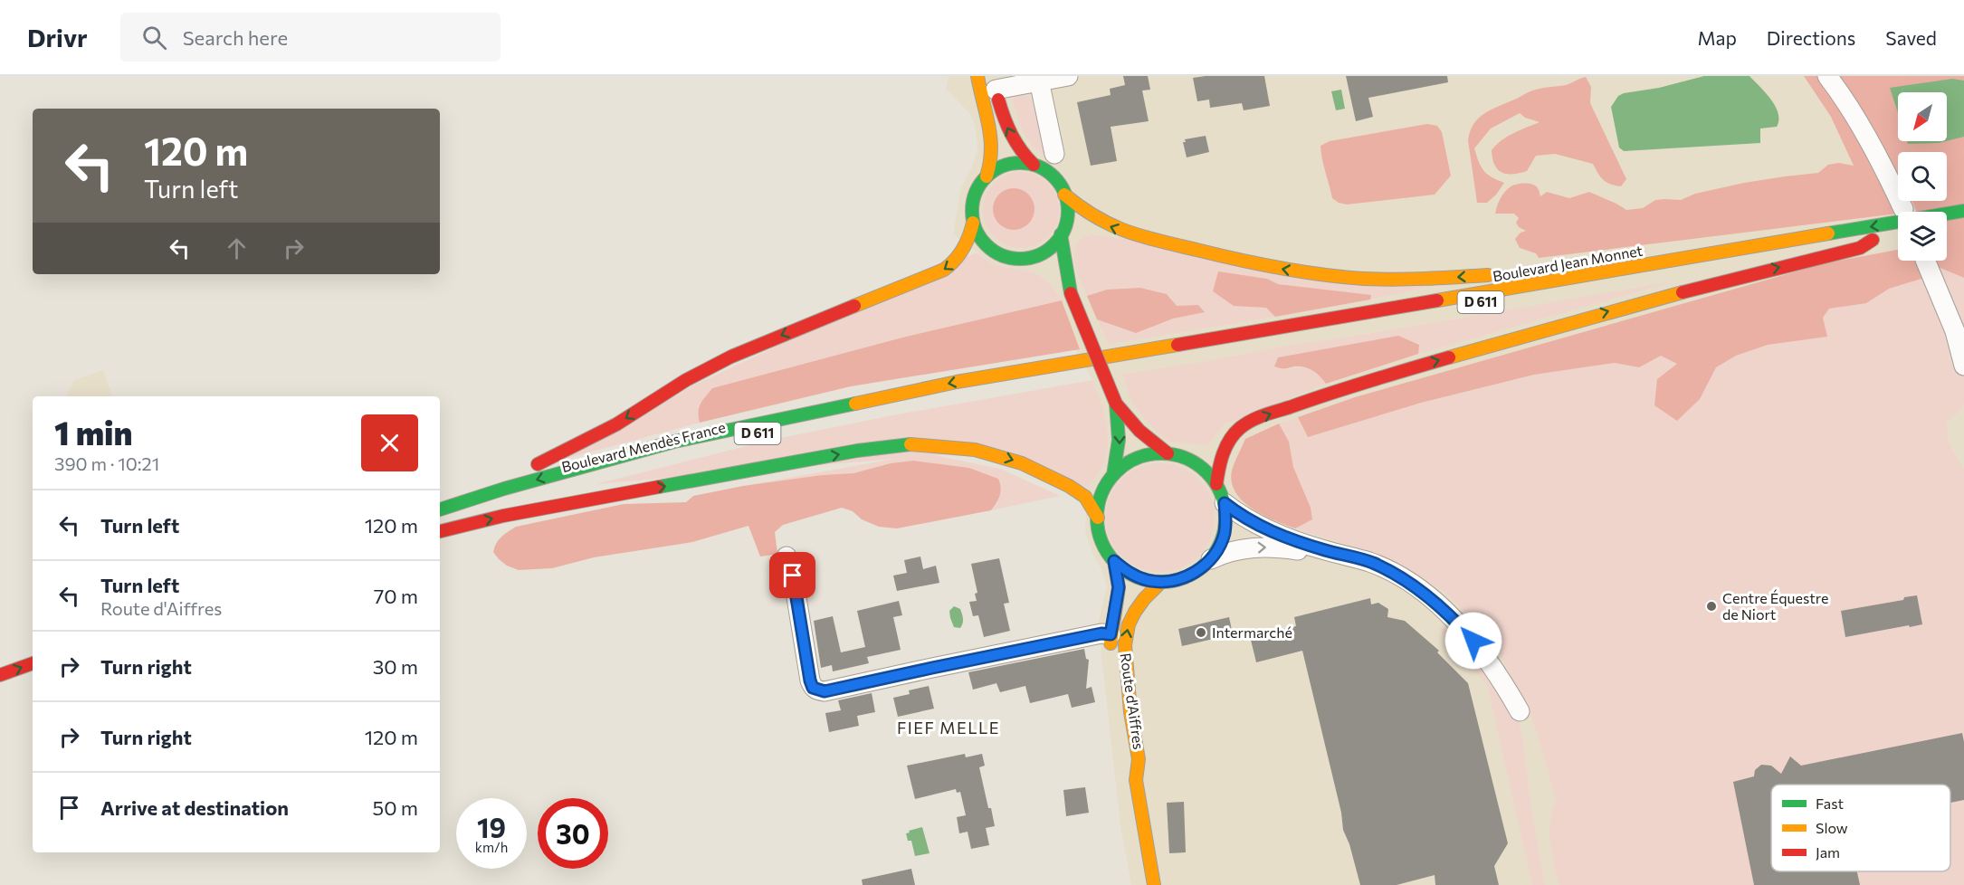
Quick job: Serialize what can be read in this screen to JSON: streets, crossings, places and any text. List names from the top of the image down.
{
  "streets": {
    "main road": [
      "Boulevard Jean Monnet",
      "D 611",
      "Boulevard Mendès France",
      "Route d'Aiffres"
    ]
  },
  "crossings": [
    ["Boulevard Jean Monnet", "Boulevard Mendès France"]
  ],
  "districts": ["FIEF MELLE"],
  "places": ["Centre Équestre de Niort", "Intermarché"],
  "legend": ["Fast", "Slow", "Jam"],
  "north": "bottom left",
  "page": {
    "header": "Drivr",
    "search": "Search here",
    "nav": ["Map", "Directions", "Saved"],
    "turn": ["120 m", "Turn left"],
    "heading": ["1 min", "390 m · 10:21"],
    "list": [
      {
        "name": "Turn left",
        "value": "120 m"
      },
      {
        "name": "Turn left",
        "note": "Route d'Aiffres",
        "value": "70 m"
      },
      {
        "name": "Turn right",
        "value": "30 m"
      },
      {
        "name": "Turn right",
        "value": "120 m"
      },
      {
        "name": "Arrive at destination",
        "value": "50 m"
      }
    ],
    "speed": "19 km/h",
    "limit": "30"
  }
}
